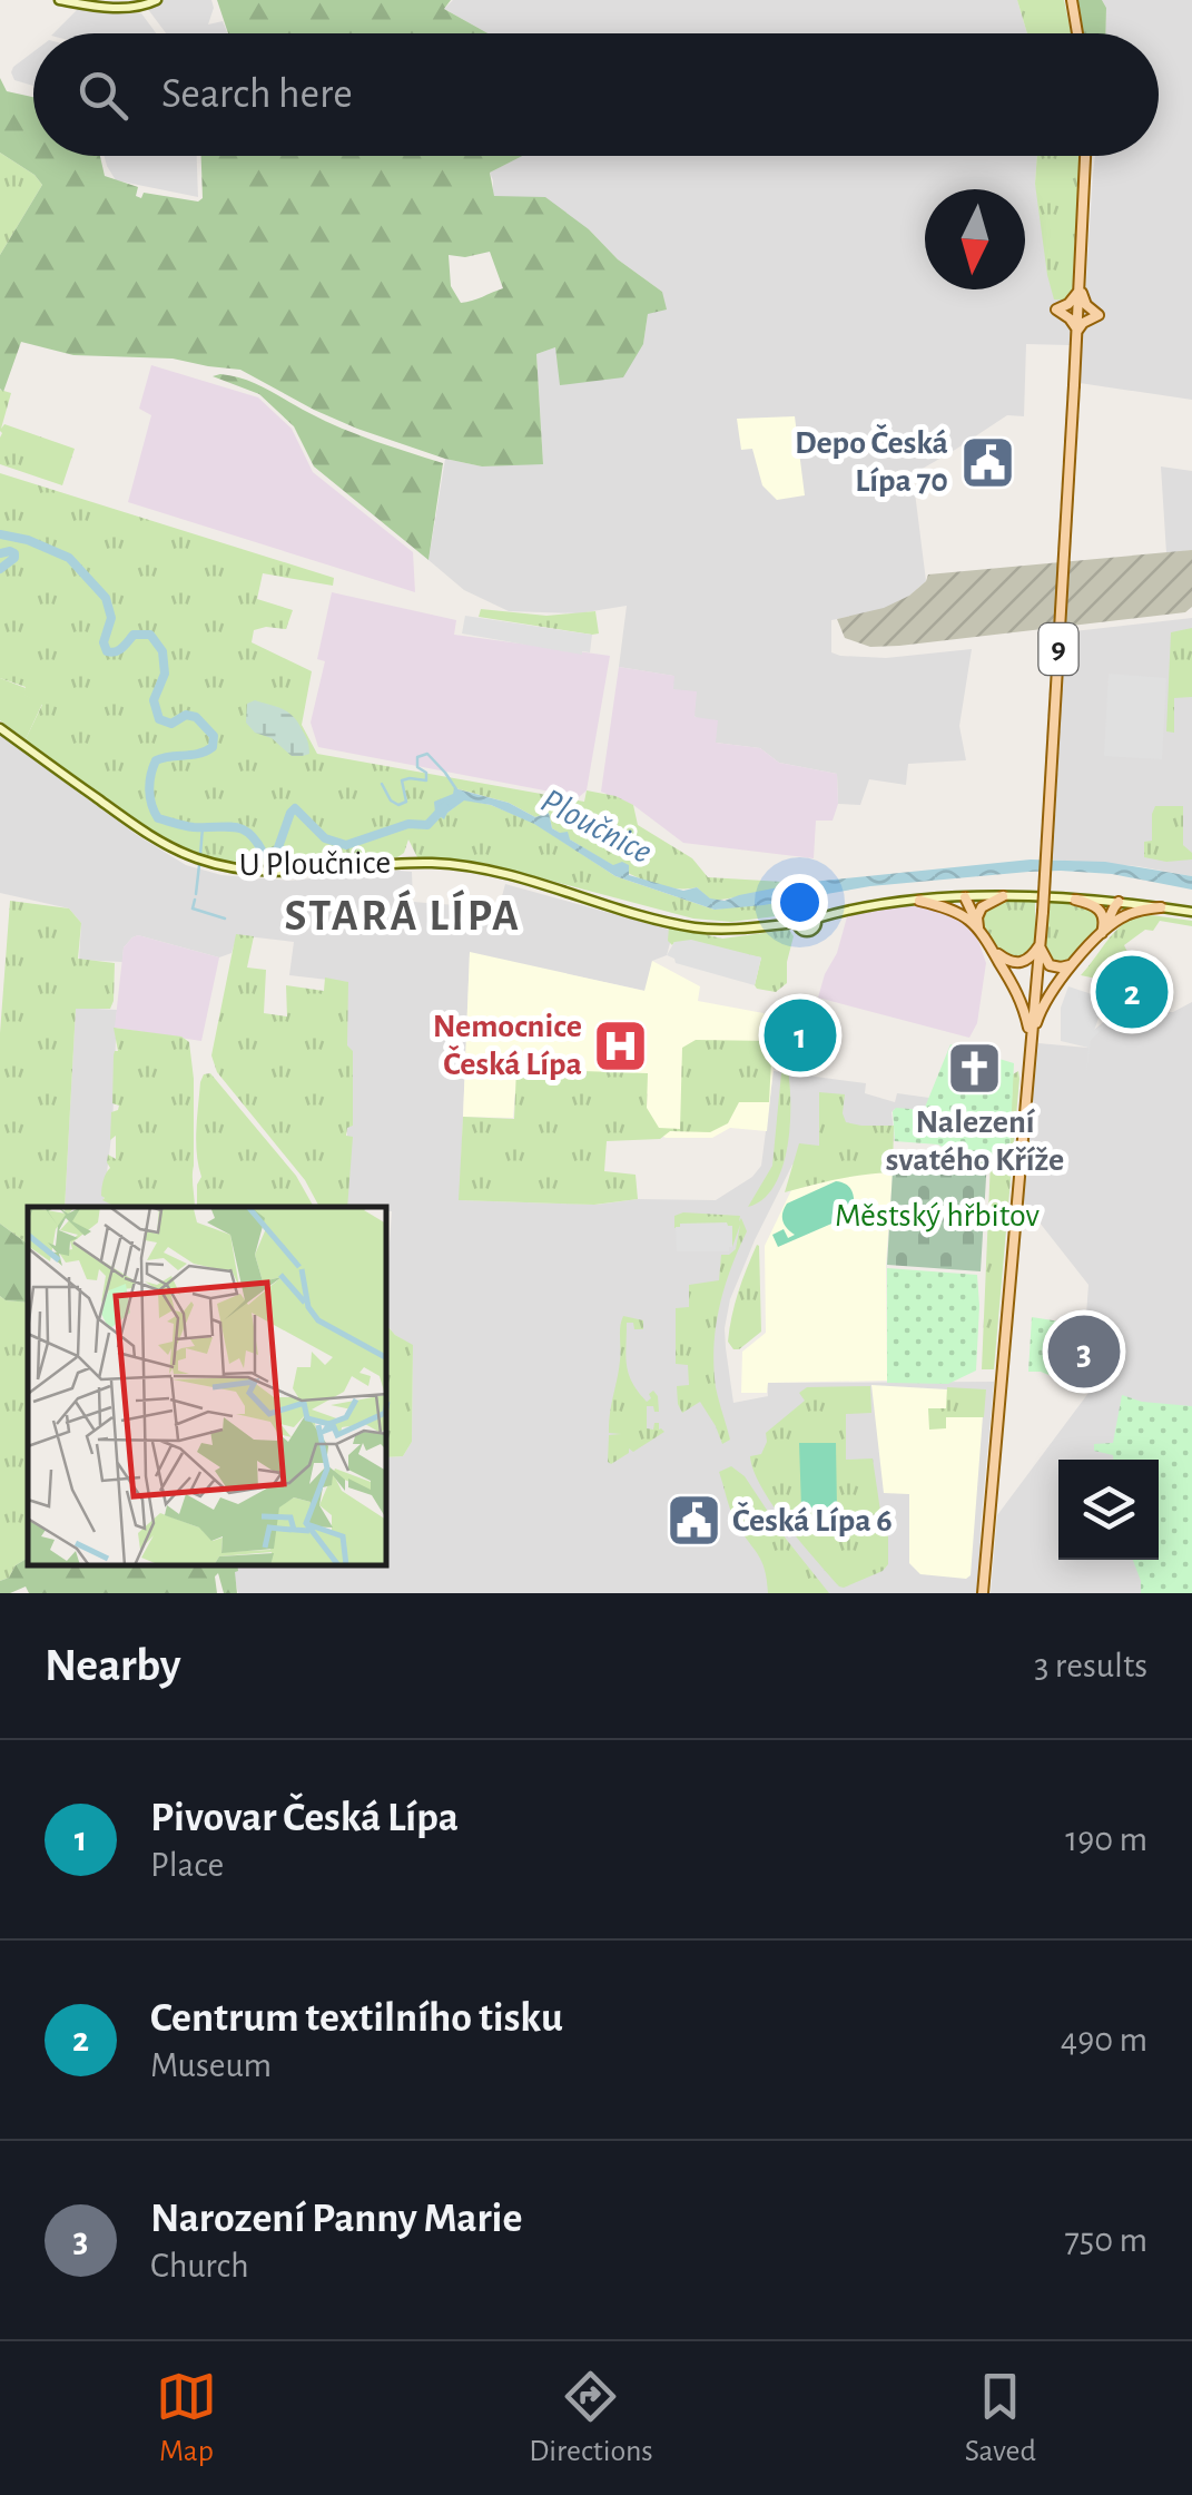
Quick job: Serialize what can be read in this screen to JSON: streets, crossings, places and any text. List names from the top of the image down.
{
  "streets": {
    "main road": ["9", "U Ploučnice"]
  },
  "districts": ["STARÁ LÍPA"],
  "water": ["Ploučnice"],
  "parks": ["Městský hřbitov"],
  "places": {
    "public building": ["Depo Česká Lípa 70", "Česká Lípa 6"],
    "hospital": ["Nemocnice Česká Lípa"],
    "church": ["Nalezení svatého Kříže"]
  },
  "north": "bottom",
  "page": {
    "search": "Search here",
    "pins": ["2", "1", "3"],
    "heading": ["Nearby", "3 results"],
    "list": [
      {
        "mark": "1",
        "name": "Pivovar Česká Lípa",
        "note": "Place",
        "value": "190 m"
      },
      {
        "mark": "2",
        "name": "Centrum textilního tisku",
        "note": "Museum",
        "value": "490 m"
      },
      {
        "mark": "3",
        "name": "Narození Panny Marie",
        "note": "Church",
        "value": "750 m"
      }
    ],
    "nav": ["Map", "Directions", "Saved"]
  }
}
